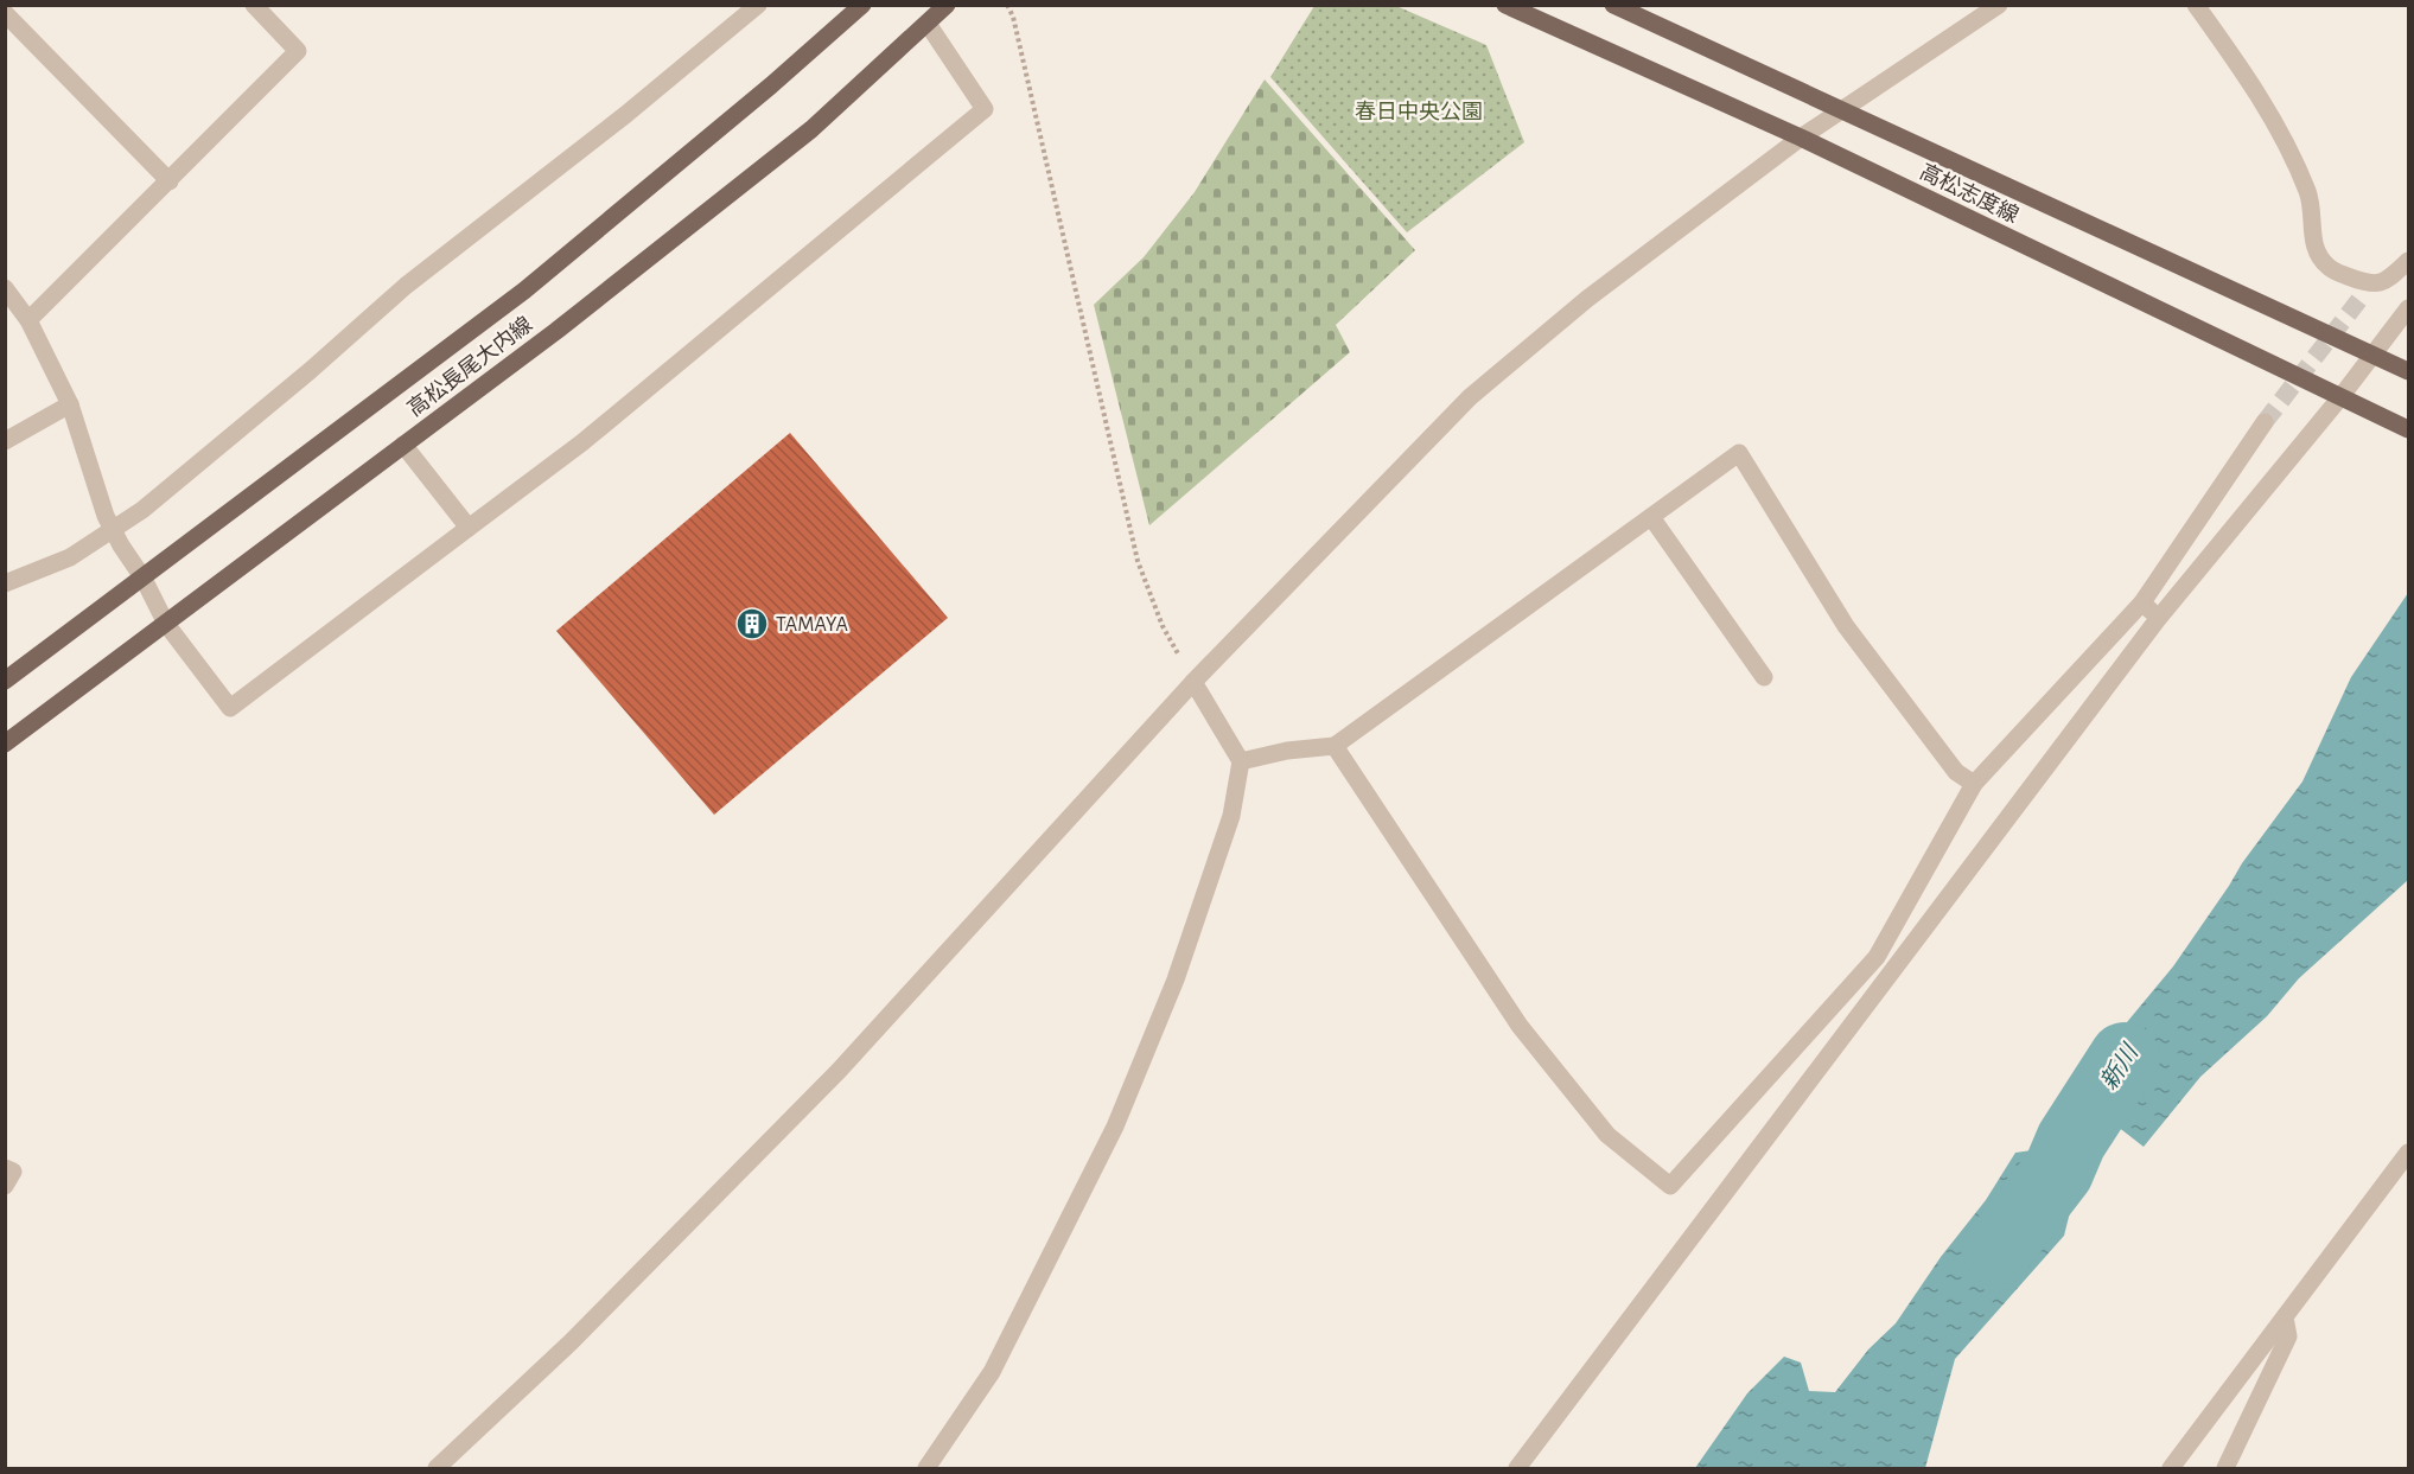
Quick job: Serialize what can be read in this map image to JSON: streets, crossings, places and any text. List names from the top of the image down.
{
  "streets": {
    "main road": ["高松志度線", "高松長尾大内線"]
  },
  "water": ["新川"],
  "parks": ["春日中央公園"],
  "places": {
    "building": ["TAMAYA"]
  }
}
